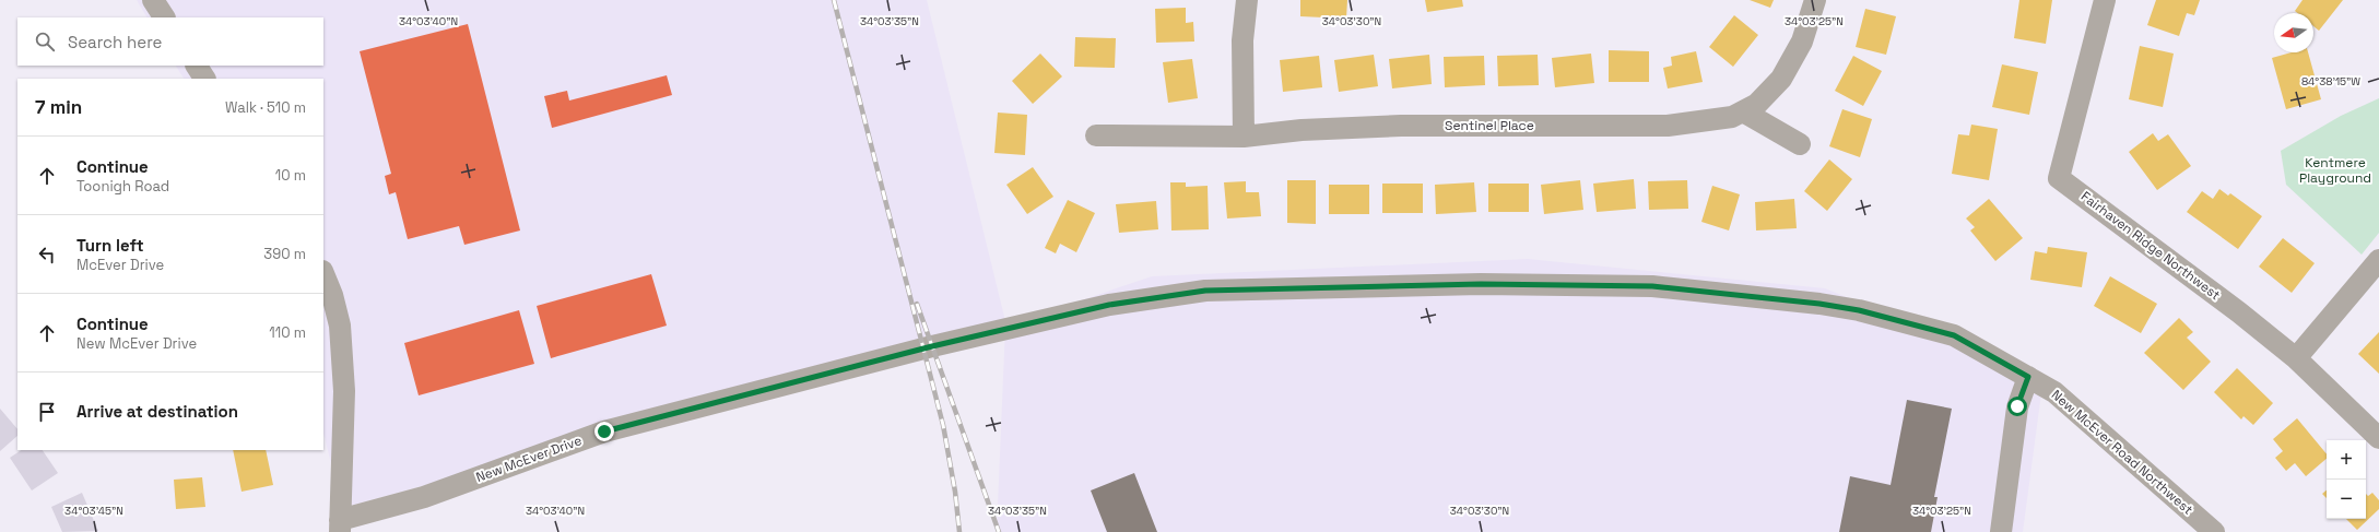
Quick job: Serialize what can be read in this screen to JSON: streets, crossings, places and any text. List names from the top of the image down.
{
  "streets": {
    "street": [
      "Sentinel Place",
      "Fairhaven Ridge Northwest",
      "New McEver Road Northwest",
      "New McEver Drive"
    ]
  },
  "crossings": [
    ["New McEver Road Northwest", "New McEver Drive"]
  ],
  "parks": ["Kentmere Playground"],
  "north": "left",
  "page": {
    "search": "Search here",
    "heading": ["7 min", "Walk · 510 m"],
    "list": [
      ["Continue", "Toonigh Road", "10 m"],
      ["Turn left", "McEver Drive", "390 m"],
      ["Continue", "New McEver Drive", "110 m"],
      "Arrive at destination"
    ],
    "map_buttons": ["+", "−"]
  },
  "coordinates": [
    "34°03'40\"N",
    "34°03'35\"N",
    "34°03'30\"N",
    "34°03'25\"N",
    "84°38'15\"W",
    "34°03'45\"N"
  ]
}
